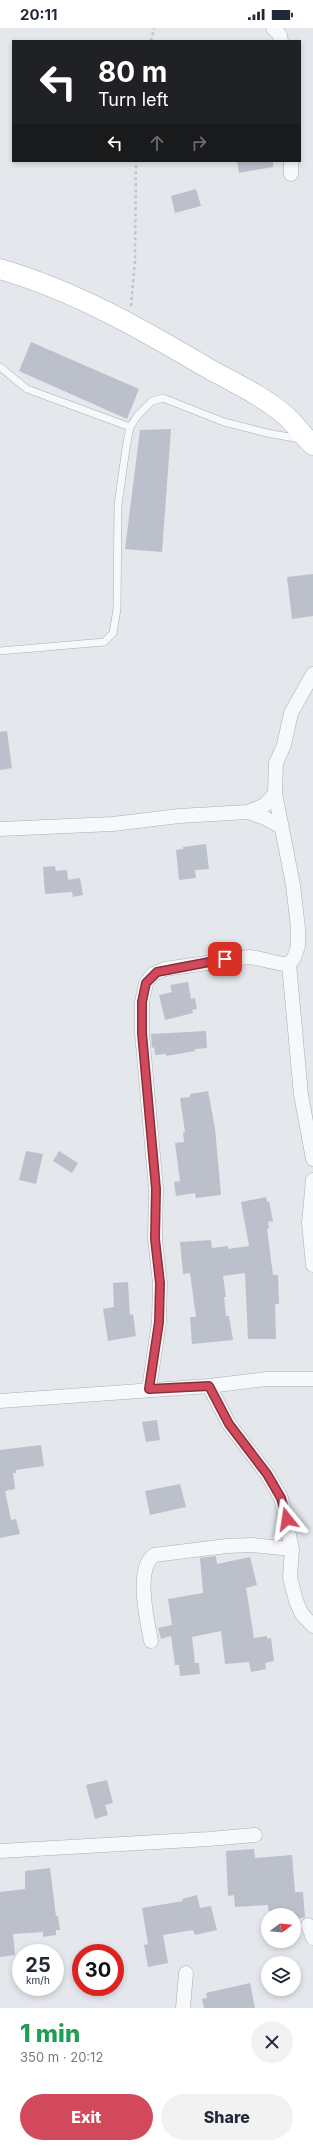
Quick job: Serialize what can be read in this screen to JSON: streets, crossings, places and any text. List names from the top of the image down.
{
  "north": "right",
  "page": {
    "status": "20:11",
    "turn": ["80 m", "Turn left"],
    "speed": "25 km/h",
    "limit": "30",
    "heading": ["1 min", "350 m · 20:12"],
    "buttons": ["Exit", "Share"]
  }
}
